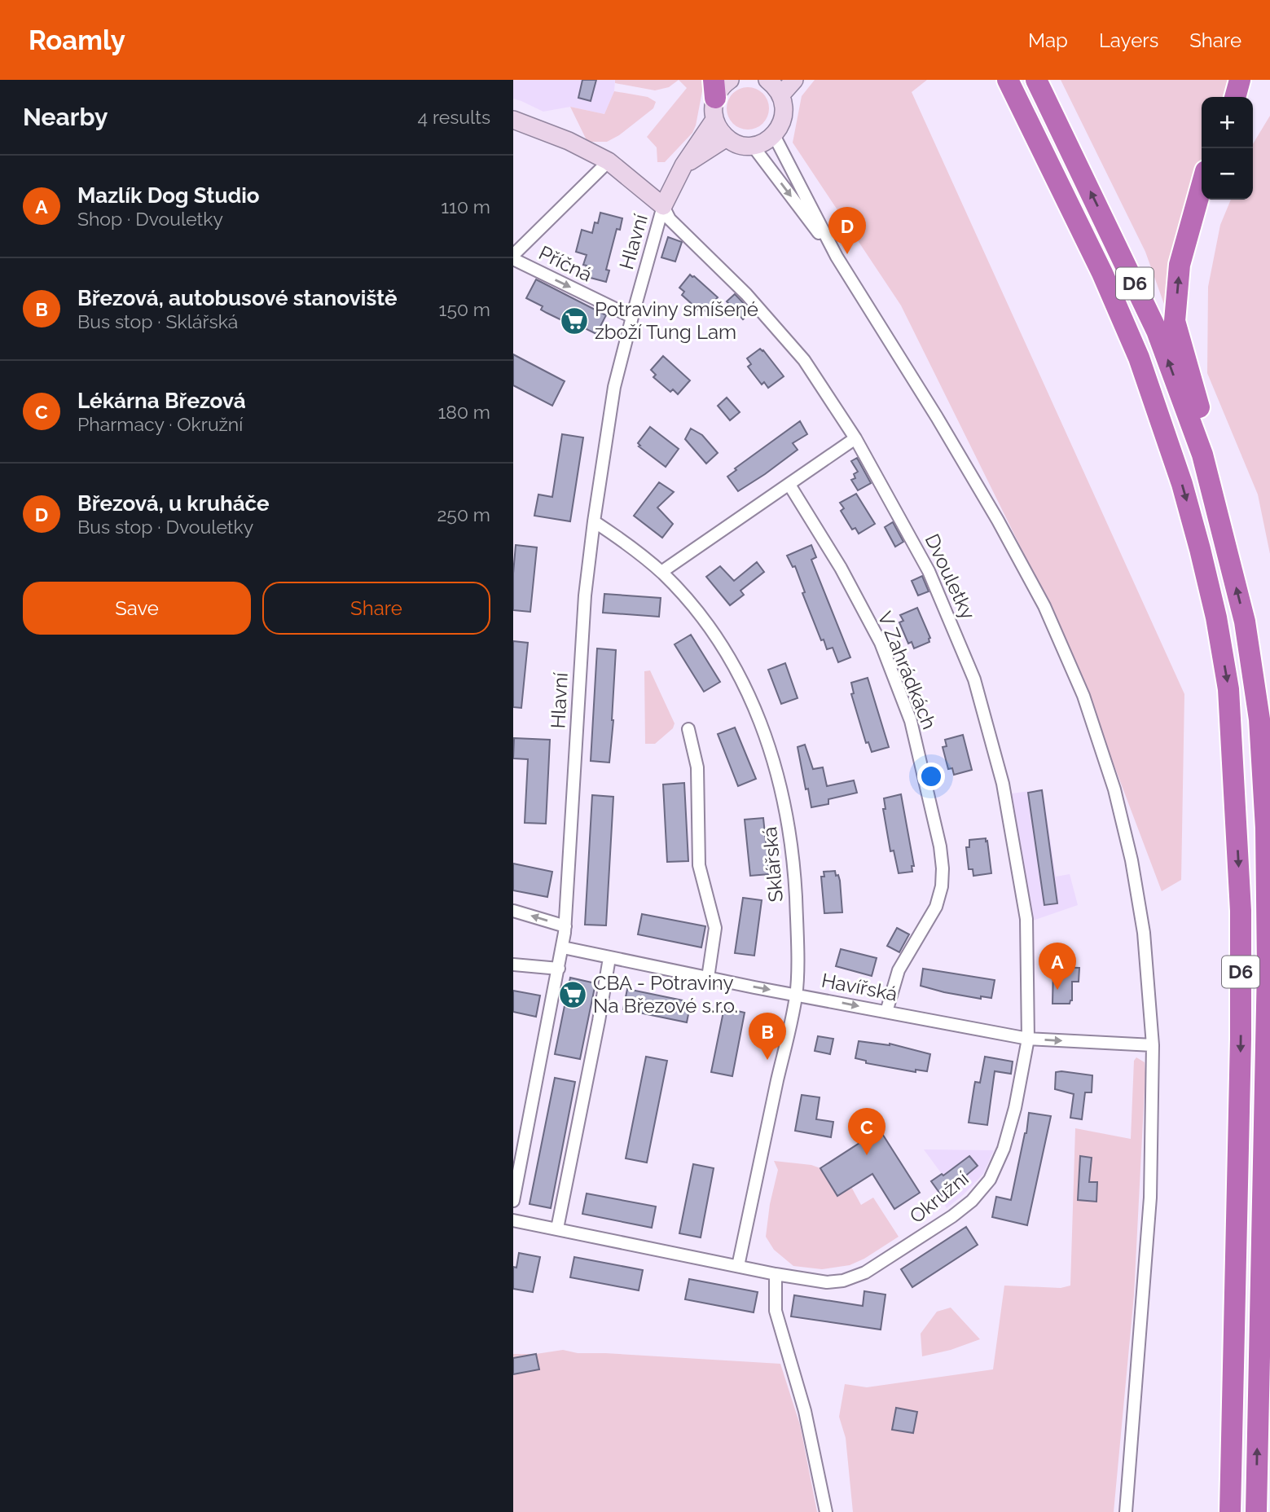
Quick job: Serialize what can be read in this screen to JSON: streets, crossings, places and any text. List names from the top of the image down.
{
  "streets": {
    "highway": ["D6"],
    "street": [
      "Hlavní",
      "Příčná",
      "Dvouletky",
      "V Zahrádkách",
      "Sklářská",
      "Havířská",
      "Okružní"
    ]
  },
  "crossings": [
    ["Hlavní", "Příčná"],
    ["Hlavní", "Dvouletky"],
    ["Hlavní", "Sklářská"],
    ["Hlavní", "Havířská"],
    ["Dvouletky", "Havířská"],
    ["Dvouletky", "Okružní"],
    ["V Zahrádkách", "Havířská"],
    ["Sklářská", "Havířská"],
    ["Sklářská", "Okružní"],
    ["Havířská", "Okružní"]
  ],
  "one_way": ["Příčná", "Havířská"],
  "places": {
    "supermarket": ["Potraviny smíšené zboží Tung Lam", "CBA - Potraviny Na Březové s.r.o."]
  },
  "page": {
    "header": "Roamly",
    "nav": ["Map", "Layers", "Share"],
    "heading": ["Nearby", "4 results"],
    "map_buttons": ["+", "−"],
    "list": [
      {
        "mark": "A",
        "name": "Mazlík Dog Studio",
        "note": "Shop · Dvouletky",
        "value": "110 m"
      },
      {
        "mark": "B",
        "name": "Březová, autobusové stanoviště",
        "note": "Bus stop · Sklářská",
        "value": "150 m"
      },
      {
        "mark": "C",
        "name": "Lékárna Březová",
        "note": "Pharmacy · Okružní",
        "value": "180 m"
      },
      {
        "mark": "D",
        "name": "Březová, u kruháče",
        "note": "Bus stop · Dvouletky",
        "value": "250 m"
      }
    ],
    "pins": [
      "D",
      "A",
      "B",
      "C"
    ],
    "buttons": ["Save", "Share"]
  }
}
